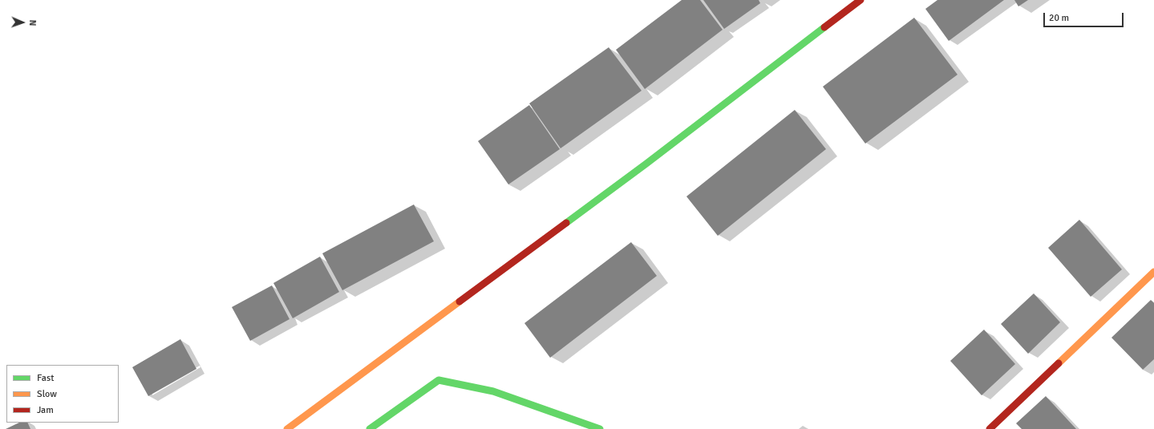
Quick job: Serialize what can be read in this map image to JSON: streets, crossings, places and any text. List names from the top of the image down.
{
  "legend": ["Fast", "Slow", "Jam"],
  "scale_bar": "20 m",
  "north": "right"
}
